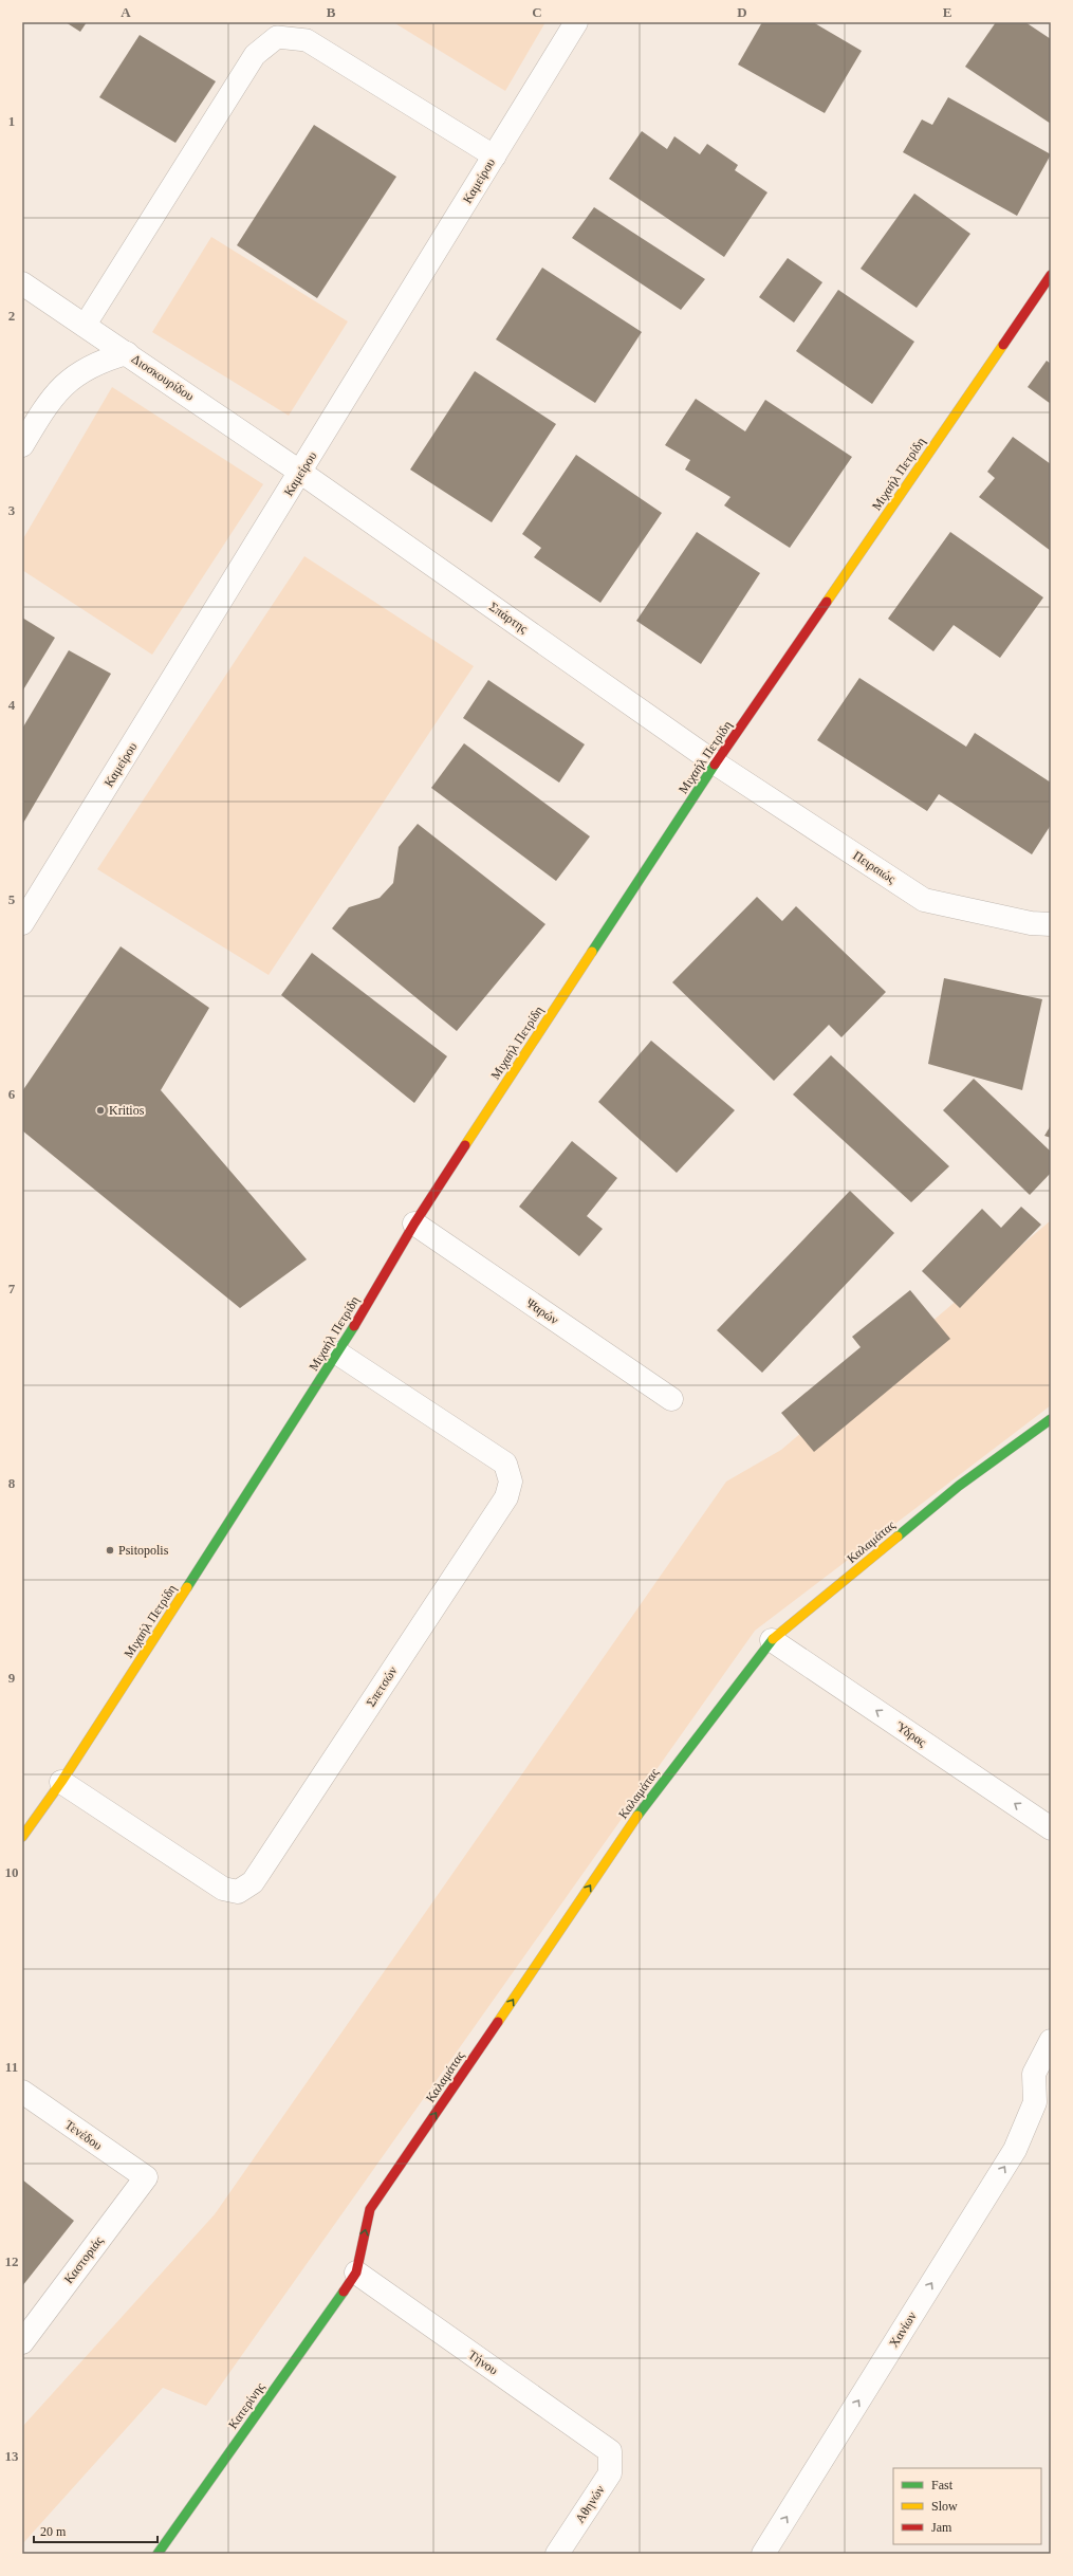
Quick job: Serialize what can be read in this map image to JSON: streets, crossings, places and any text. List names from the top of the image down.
{
  "streets": {
    "main road": ["Μιχαήλ Πετρίδη", "Καλαμάτας", "Κατερίνης"],
    "street": [
      "Καμείρου",
      "Διοσκουρίδου",
      "Σπάρτης",
      "Πειραιώς",
      "Ψαρών",
      "Σπετσών",
      "Ύδρας",
      "Τενέδου",
      "Καστοριάς",
      "Χανίων",
      "Τήνου",
      "Αθηνών"
    ]
  },
  "crossings": [
    ["Καμείρου", "Διοσκουρίδου"],
    ["Καμείρου", "Σπάρτης"],
    ["Διοσκουρίδου", "Σπάρτης"],
    ["Μιχαήλ Πετρίδη", "Σπάρτης"],
    ["Μιχαήλ Πετρίδη", "Πειραιώς"],
    ["Μιχαήλ Πετρίδη", "Ψαρών"],
    ["Μιχαήλ Πετρίδη", "Σπετσών"],
    ["Σπάρτης", "Πειραιώς"],
    ["Καλαμάτας", "Ύδρας"],
    ["Καλαμάτας", "Τήνου"],
    ["Καλαμάτας", "Κατερίνης"],
    ["Τενέδου", "Καστοριάς"],
    ["Τήνου", "Κατερίνης"],
    ["Τήνου", "Αθηνών"]
  ],
  "one_way": ["Καλαμάτας", "Ύδρας", "Χανίων"],
  "places": ["Kritios", "Psitopolis"],
  "legend": ["Fast", "Slow", "Jam"],
  "scale_bar": "20 m",
  "grid": {
    "columns": [
      "A",
      "B",
      "C",
      "D",
      "E"
    ],
    "rows": [
      "1",
      "2",
      "3",
      "4",
      "5",
      "6",
      "7",
      "8",
      "9",
      "10",
      "11",
      "12",
      "13"
    ]
  }
}
